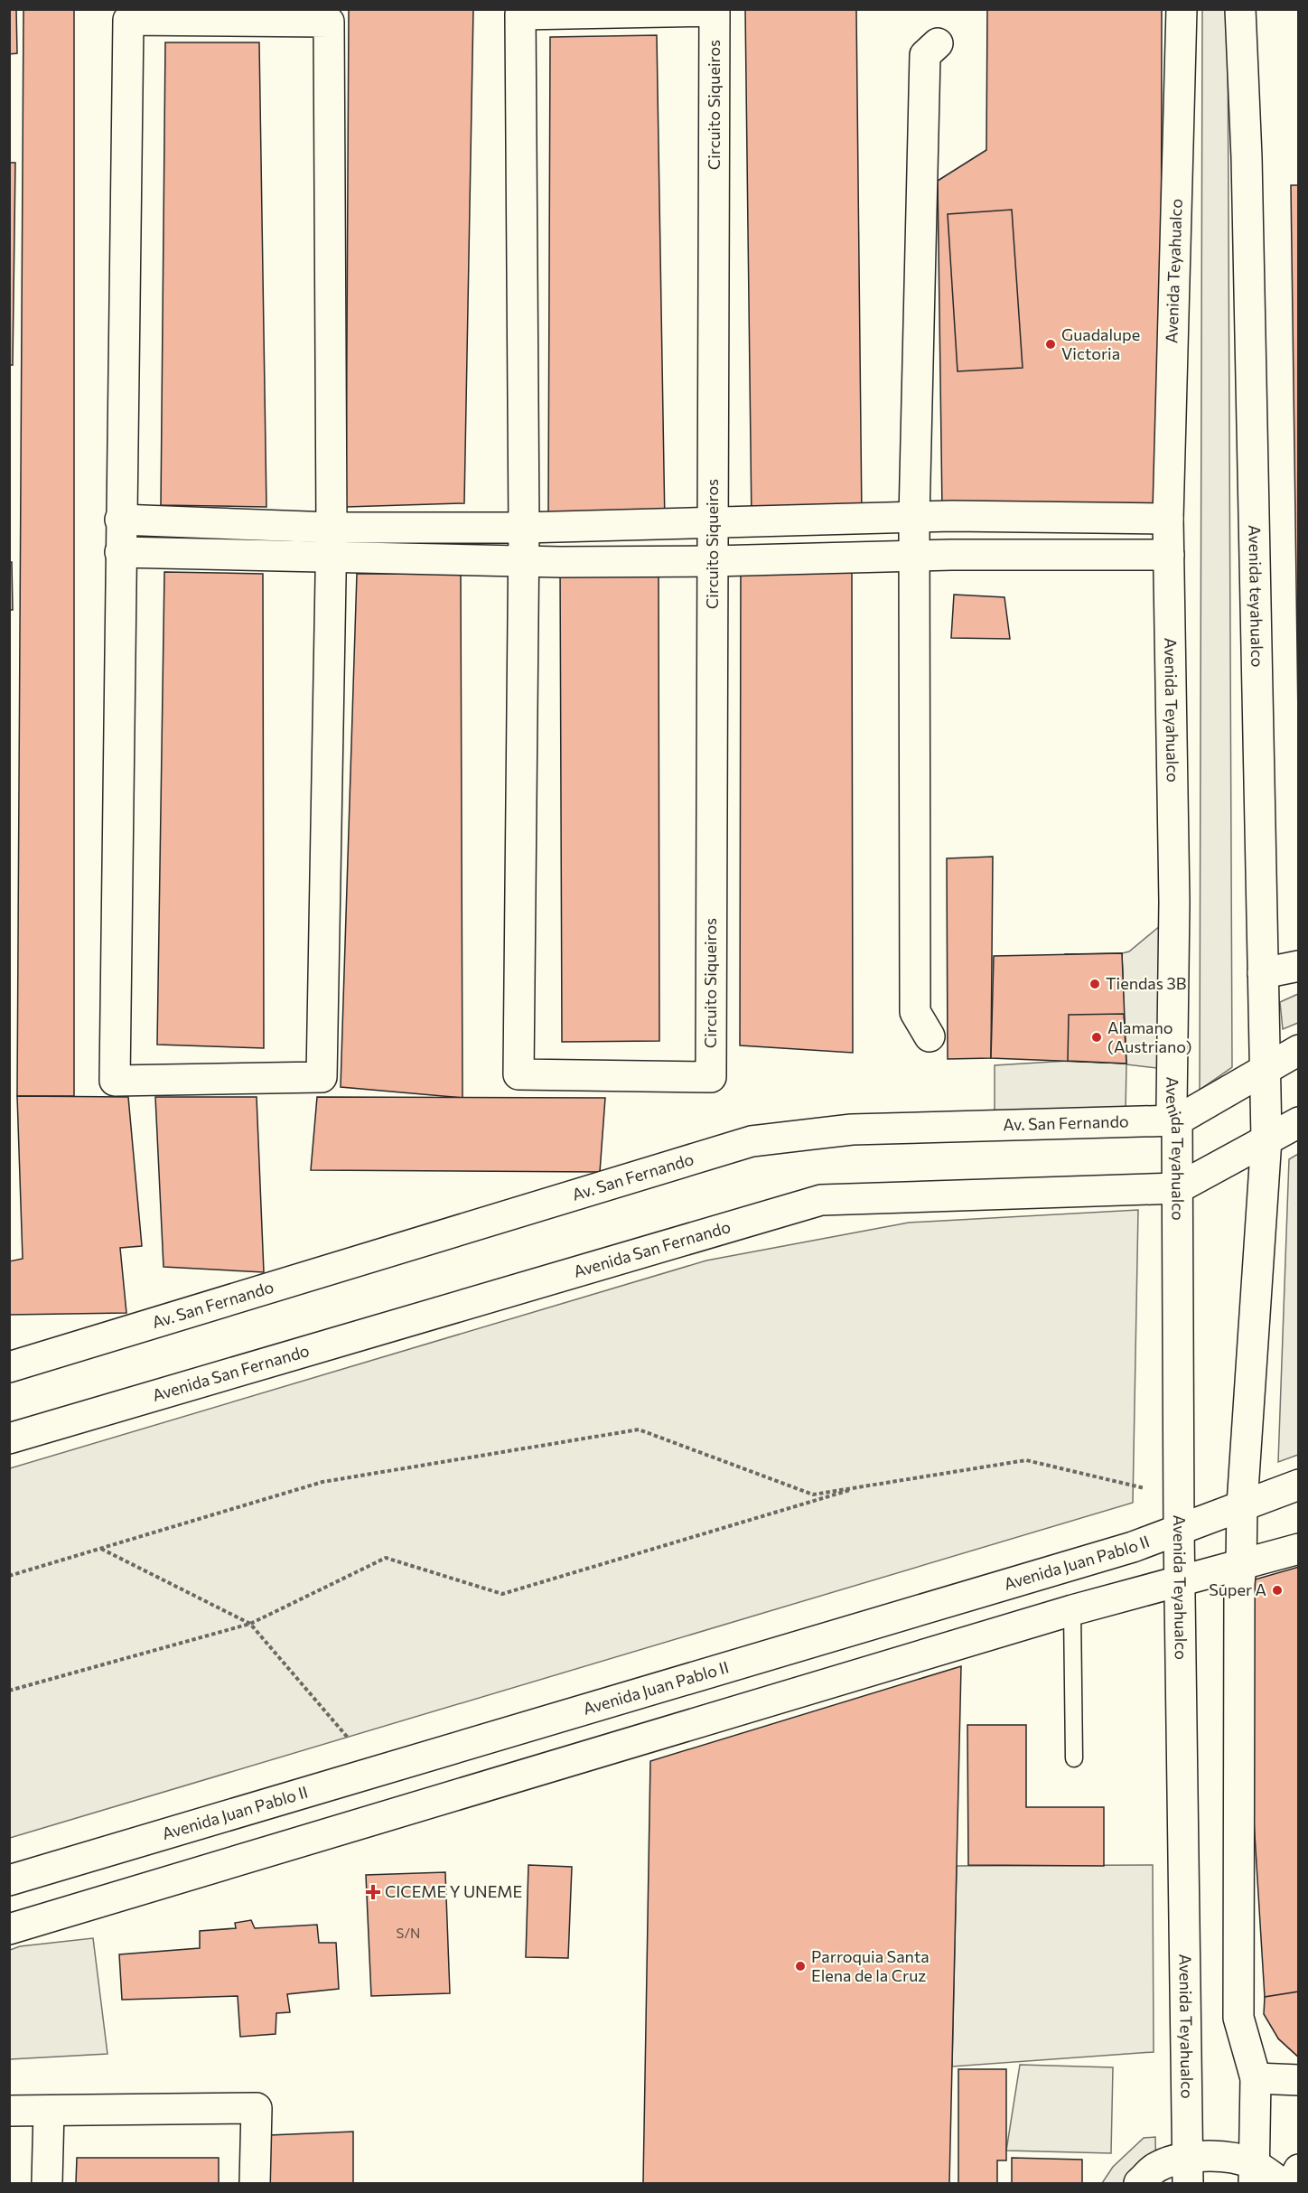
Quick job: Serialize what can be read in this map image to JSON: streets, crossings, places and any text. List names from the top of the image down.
{
  "streets": {
    "street": [
      "Circuito Siqueiros",
      "Avenida Teyahualco",
      "Avenida teyahualco",
      "Av. San Fernando",
      "Avenida San Fernando",
      "Avenida Juan Pablo II"
    ]
  },
  "crossings": [
    ["Avenida Teyahualco", "Av. San Fernando"],
    ["Avenida Teyahualco", "Avenida San Fernando"],
    ["Avenida Teyahualco", "Avenida Juan Pablo II"],
    ["Avenida teyahualco", "Av. San Fernando"]
  ],
  "places": {
    "other": [
      "Guadalupe Victoria",
      "Tiendas 3B",
      "Alamano (Austriano)",
      "Super A",
      "Parroquia Santa Elena de la Cruz"
    ],
    "health": ["CICEME Y UNEME"]
  },
  "house_numbers": ["S/N"]
}
